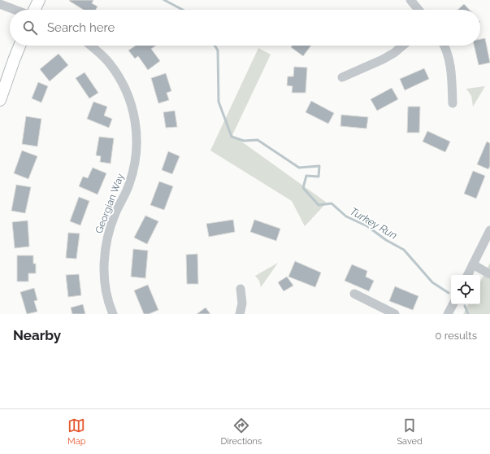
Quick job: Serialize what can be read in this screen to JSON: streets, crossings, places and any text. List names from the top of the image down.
{
  "streets": {
    "street": ["Georgian Way"]
  },
  "water": ["Turkey Run"],
  "page": {
    "search": "Search here",
    "heading": ["Nearby", "0 results"],
    "nav": ["Map", "Directions", "Saved"]
  }
}
